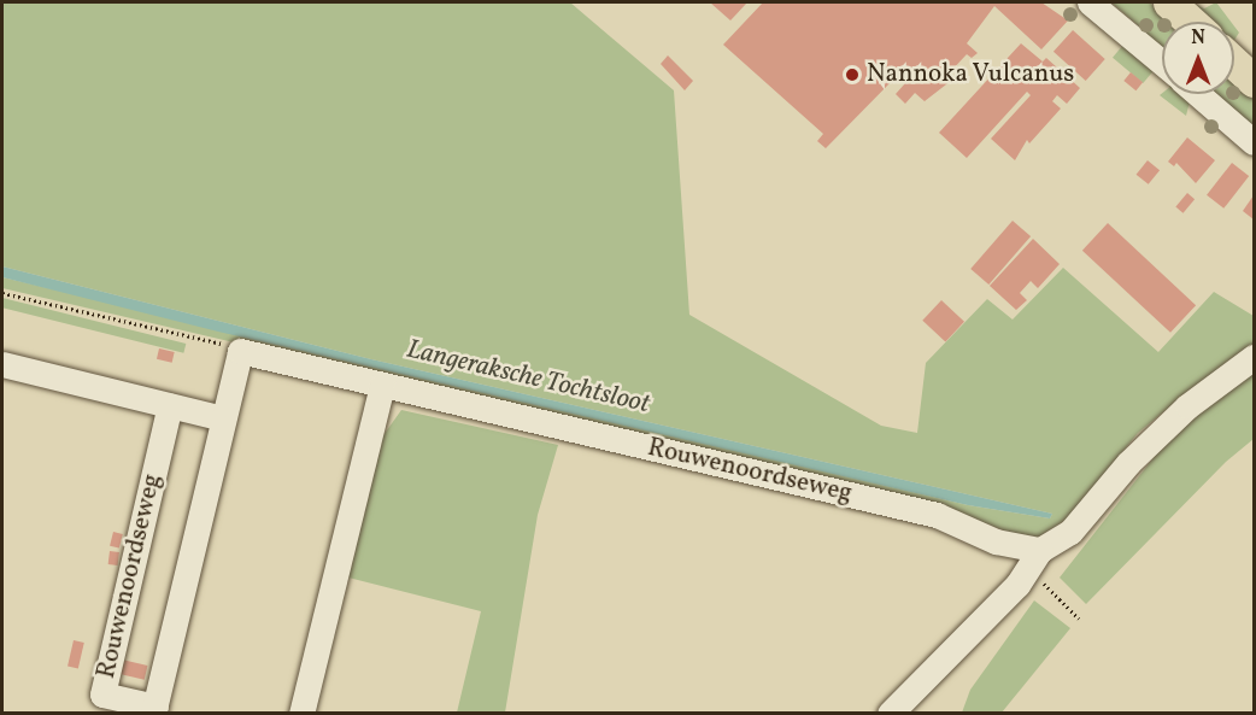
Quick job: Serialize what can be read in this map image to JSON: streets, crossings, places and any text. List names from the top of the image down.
{
  "streets": {
    "street": ["Rouwenoordseweg"]
  },
  "water": ["Langeraksche Tochtsloot"],
  "places": ["Nannoka Vulcanus"],
  "north": "top"
}
